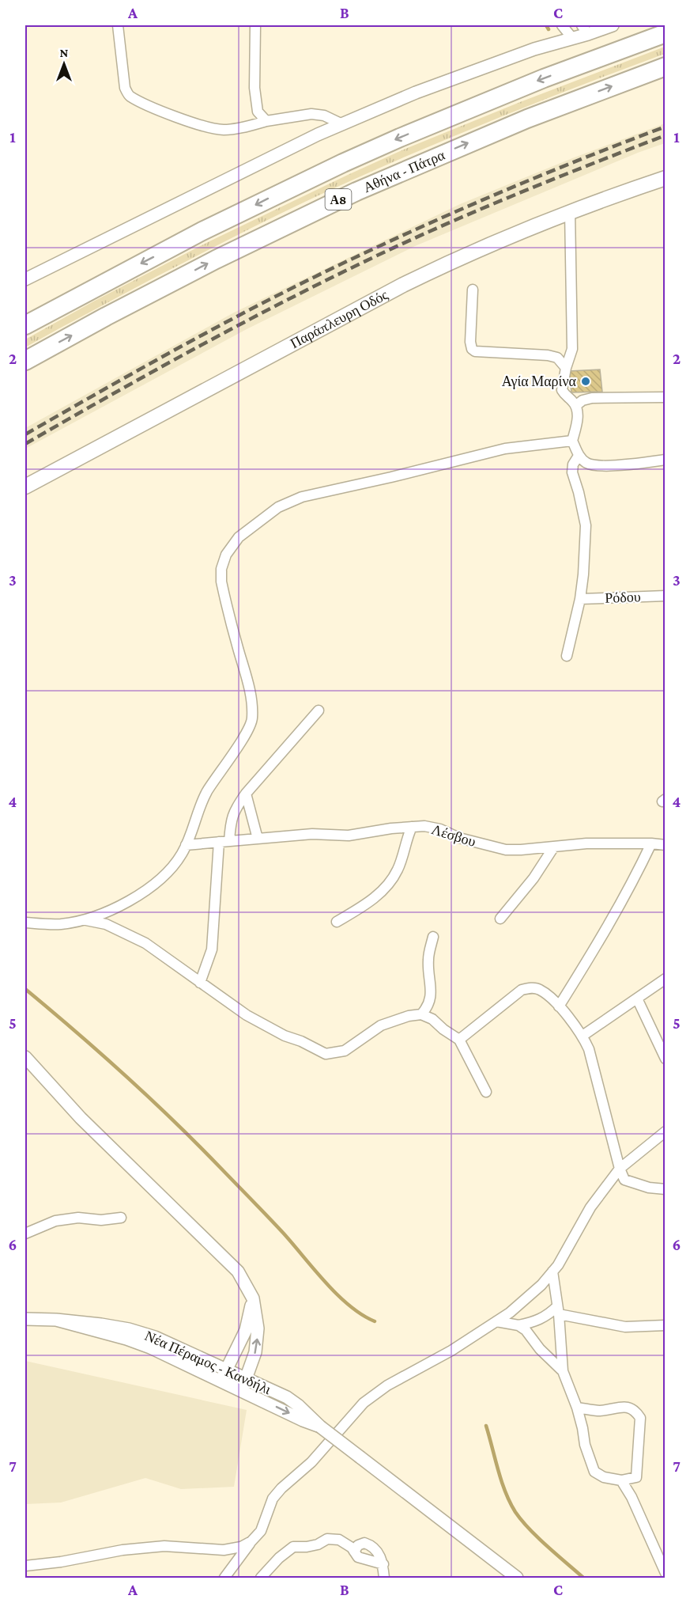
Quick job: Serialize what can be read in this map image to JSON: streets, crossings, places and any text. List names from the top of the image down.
{
  "streets": {
    "highway": ["Αθήνα - Πάτρα", "Α8"],
    "main road": ["Παράπλευρη Οδός"],
    "street": ["Ρόδου", "Λέσβου", "Νέα Πέραμος - Κανδήλι"]
  },
  "places": ["Αγία Μαρίνα"],
  "north": "top",
  "grid": {
    "columns": ["A", "B", "C"],
    "rows": [
      "1",
      "2",
      "3",
      "4",
      "5",
      "6",
      "7"
    ]
  }
}
